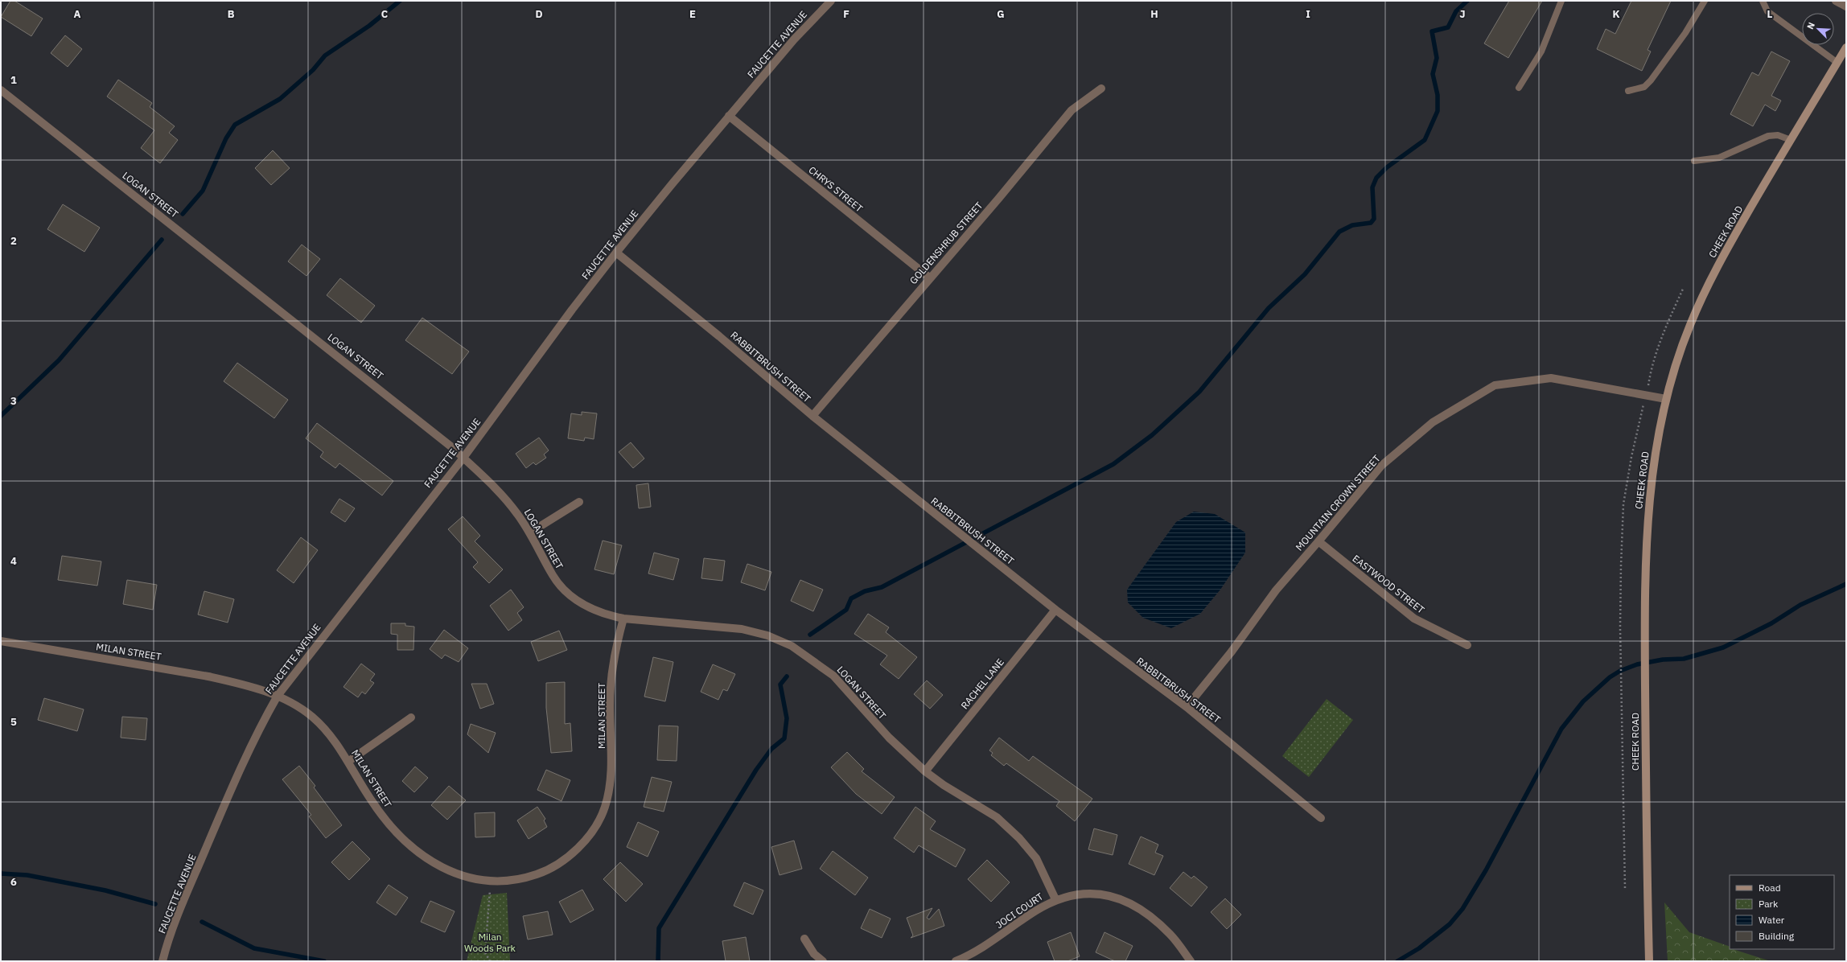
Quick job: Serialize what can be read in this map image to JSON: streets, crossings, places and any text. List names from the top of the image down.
{
  "streets": {
    "street": [
      "FAUCETTE AVENUE",
      "CHRYS STREET",
      "LOGAN STREET",
      "CHEEK ROAD",
      "GOLDENSHRUB STREET",
      "RABBITBRUSH STREET",
      "MOUNTAIN CROWN STREET",
      "EASTWOOD STREET",
      "MILAN STREET",
      "RACHEL LANE",
      "JOCI COURT"
    ]
  },
  "crossings": [
    ["FAUCETTE AVENUE", "CHRYS STREET"],
    ["FAUCETTE AVENUE", "LOGAN STREET"],
    ["FAUCETTE AVENUE", "RABBITBRUSH STREET"],
    ["FAUCETTE AVENUE", "MILAN STREET"],
    ["CHRYS STREET", "GOLDENSHRUB STREET"],
    ["LOGAN STREET", "MILAN STREET"],
    ["LOGAN STREET", "RACHEL LANE"],
    ["LOGAN STREET", "JOCI COURT"],
    ["CHEEK ROAD", "MOUNTAIN CROWN STREET"],
    ["GOLDENSHRUB STREET", "RABBITBRUSH STREET"],
    ["RABBITBRUSH STREET", "MOUNTAIN CROWN STREET"],
    ["RABBITBRUSH STREET", "RACHEL LANE"],
    ["MOUNTAIN CROWN STREET", "EASTWOOD STREET"]
  ],
  "parks": ["Milan Woods Park"],
  "legend": [
    "Road",
    "Park",
    "Water",
    "Building"
  ],
  "north": "top left",
  "grid": {
    "columns": [
      "A",
      "B",
      "C",
      "D",
      "E",
      "F",
      "G",
      "H",
      "I",
      "J",
      "K",
      "L"
    ],
    "rows": [
      "1",
      "2",
      "3",
      "4",
      "5",
      "6"
    ]
  }
}
